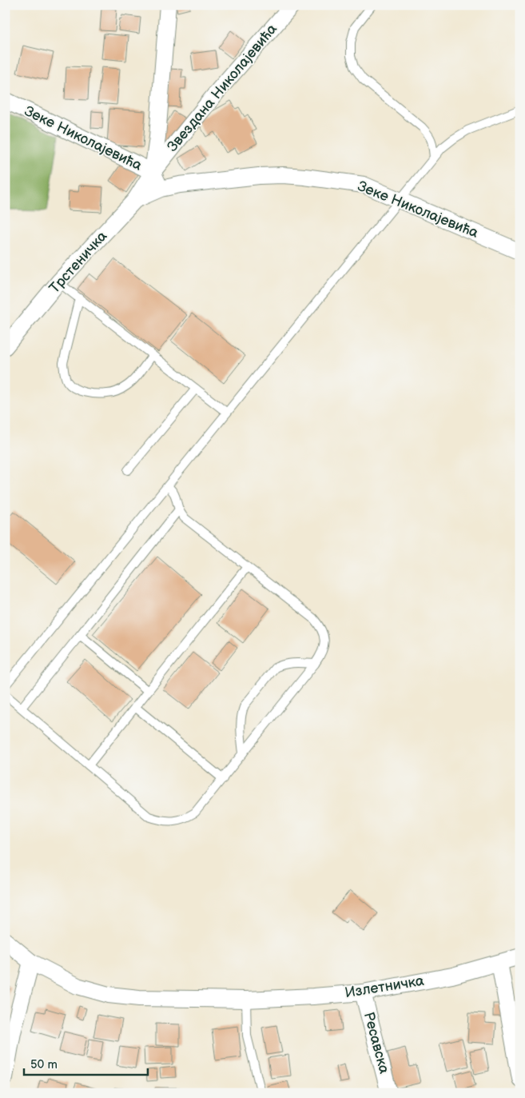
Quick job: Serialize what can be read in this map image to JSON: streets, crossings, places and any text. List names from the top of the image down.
{
  "streets": {
    "street": [
      "Звездана Николајевића",
      "Зеке Николајевића",
      "Трстеничка",
      "Излетничка",
      "Ресавска"
    ]
  },
  "crossings": [
    ["Звездана Николајевића", "Зеке Николајевића"],
    ["Звездана Николајевића", "Трстеничка"],
    ["Зеке Николајевића", "Трстеничка"],
    ["Излетничка", "Ресавска"]
  ],
  "scale_bar": "50 m"
}
